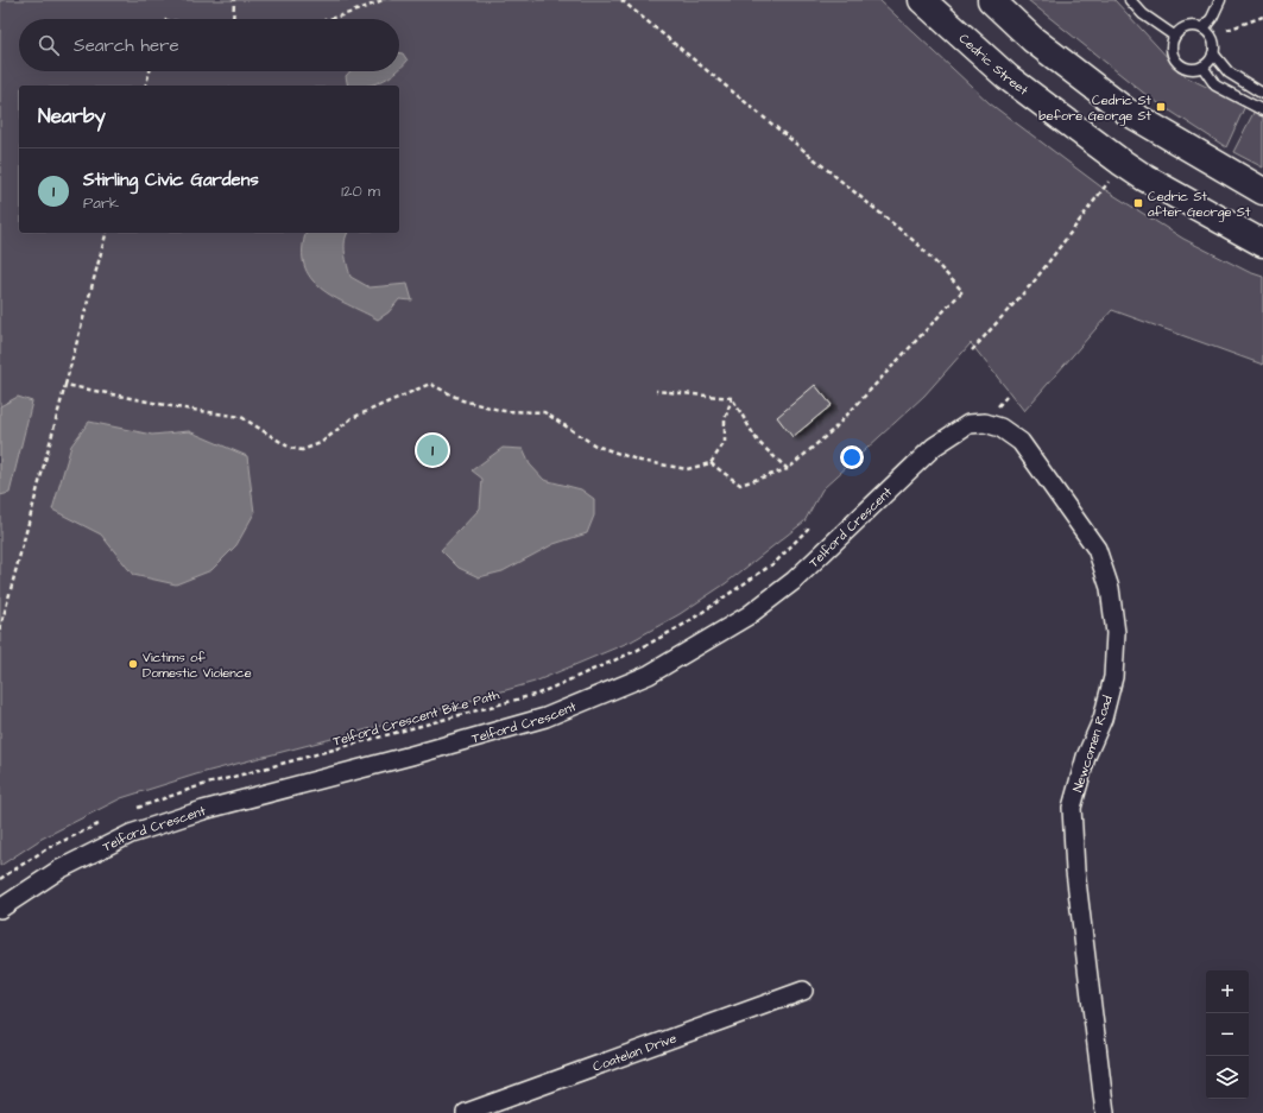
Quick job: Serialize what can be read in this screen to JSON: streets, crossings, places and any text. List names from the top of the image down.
{
  "streets": {
    "main road": ["Cedric Street"],
    "street": ["Telford Crescent", "Newcomen Road", "Coatelan Drive"],
    "path": ["Telford Crescent Bike Path"]
  },
  "crossings": [
    ["Telford Crescent", "Newcomen Road"]
  ],
  "places": {
    "transit": ["Cedric St before George St", "Cedric St after George St"],
    "other": ["Victims of Domestic Violence"]
  },
  "page": {
    "search": "Search here",
    "heading": "Nearby",
    "list": [
      {
        "mark": "1",
        "name": "Stirling Civic Gardens",
        "note": "Park",
        "value": "120 m"
      }
    ],
    "pins": "1",
    "map_buttons": ["+", "−"]
  }
}
